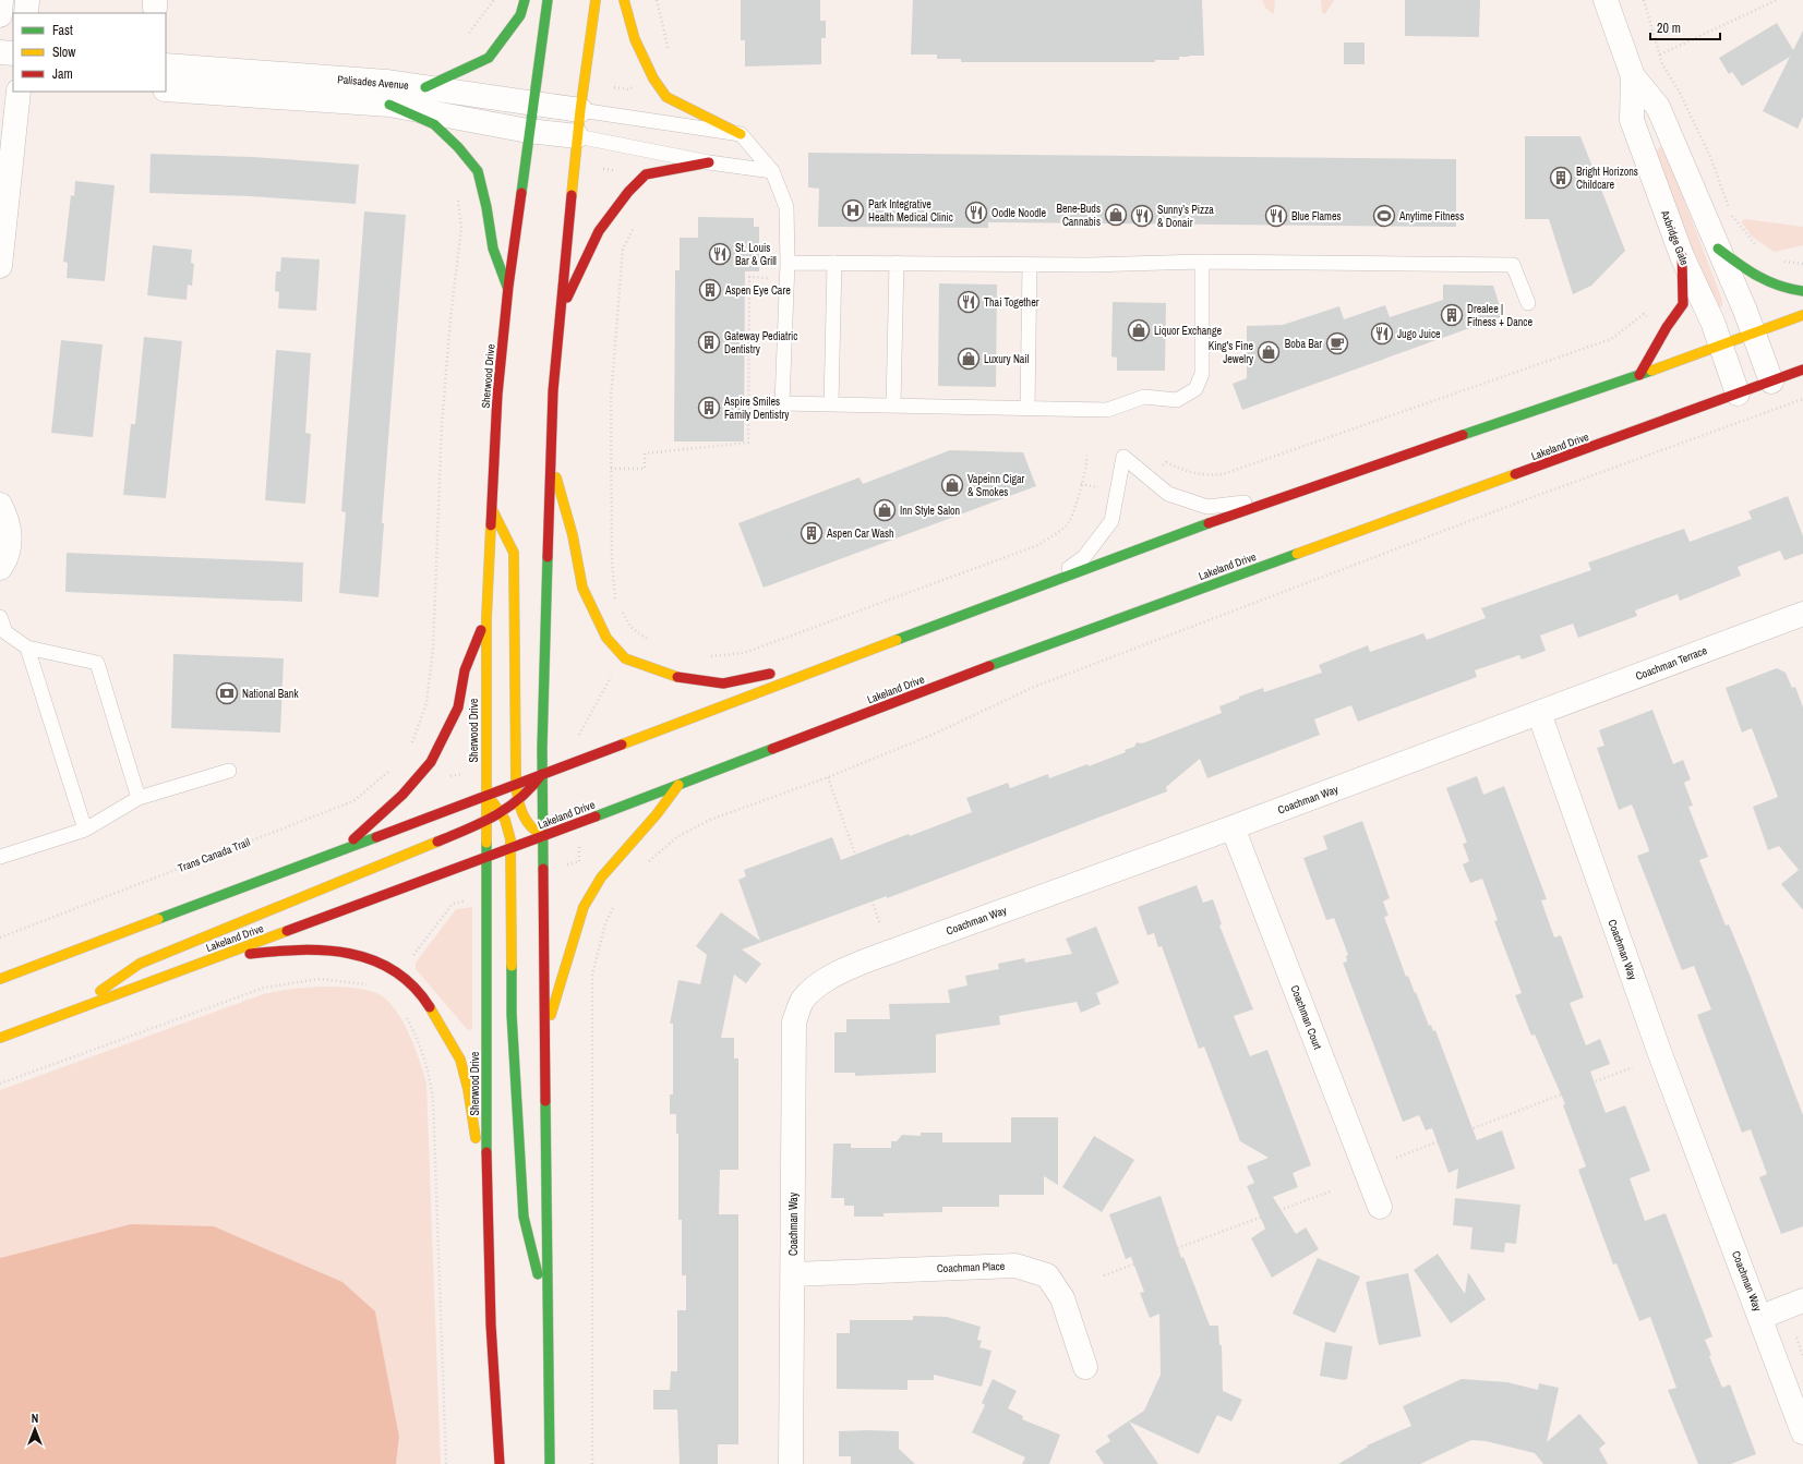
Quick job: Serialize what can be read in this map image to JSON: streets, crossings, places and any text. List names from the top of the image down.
{
  "streets": {
    "main road": ["Sherwood Drive", "Lakeland Drive"],
    "street": [
      "Palisades Avenue",
      "Axbridge Gate",
      "Coachman Terrace",
      "Coachman Way",
      "Coachman Court",
      "Coachman Place"
    ],
    "path": ["Trans Canada Trail"]
  },
  "crossings": [
    ["Palisades Avenue", "Sherwood Drive"],
    ["Axbridge Gate", "Lakeland Drive"],
    ["Sherwood Drive", "Lakeland Drive"],
    ["Coachman Terrace", "Coachman Way"],
    ["Coachman Way", "Coachman Court"],
    ["Coachman Way", "Coachman Place"]
  ],
  "places": {
    "building": [
      "Bright Horizons Childcare",
      "Aspen Eye Care",
      "Drealee | Fitness + Dance",
      "Gateway Pediatric Dentistry",
      "Aspire Smiles Family Dentistry",
      "Aspen Car Wash"
    ],
    "hospital": ["Park Integrative Health Medical Clinic"],
    "restaurant": [
      "Oodle Noodle",
      "Sunny’s Pizza & Donair",
      "Blue Flames",
      "St. Louis Bar & Grill",
      "Thai Together",
      "Jugo Juice"
    ],
    "shop": [
      "Bene-Buds Cannabis",
      "Liquor Exchange",
      "King's Fine Jewelry",
      "Luxury Nail",
      "Vapeinn Cigar & Smokes",
      "Inn Style Salon"
    ],
    "sports": ["Anytime Fitness"],
    "cafe": ["Boba Bar"],
    "bank": ["National Bank"]
  },
  "legend": ["Fast", "Slow", "Jam"],
  "scale_bar": "20 m",
  "north": "top"
}
